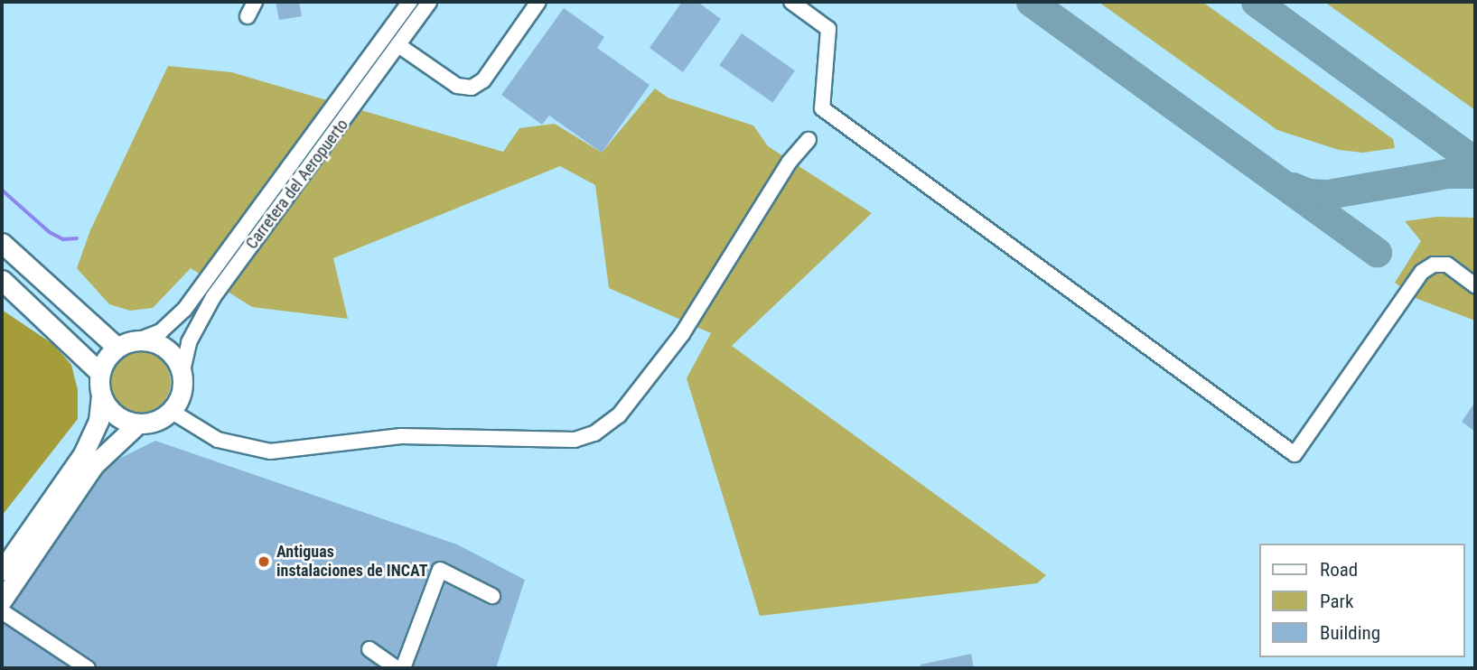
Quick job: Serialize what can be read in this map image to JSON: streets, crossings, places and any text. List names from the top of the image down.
{
  "streets": {
    "street": ["Carretera del Aeropuerto"]
  },
  "places": ["Antiguas instalaciones de INCAT"],
  "legend": ["Road", "Park", "Building"]
}
